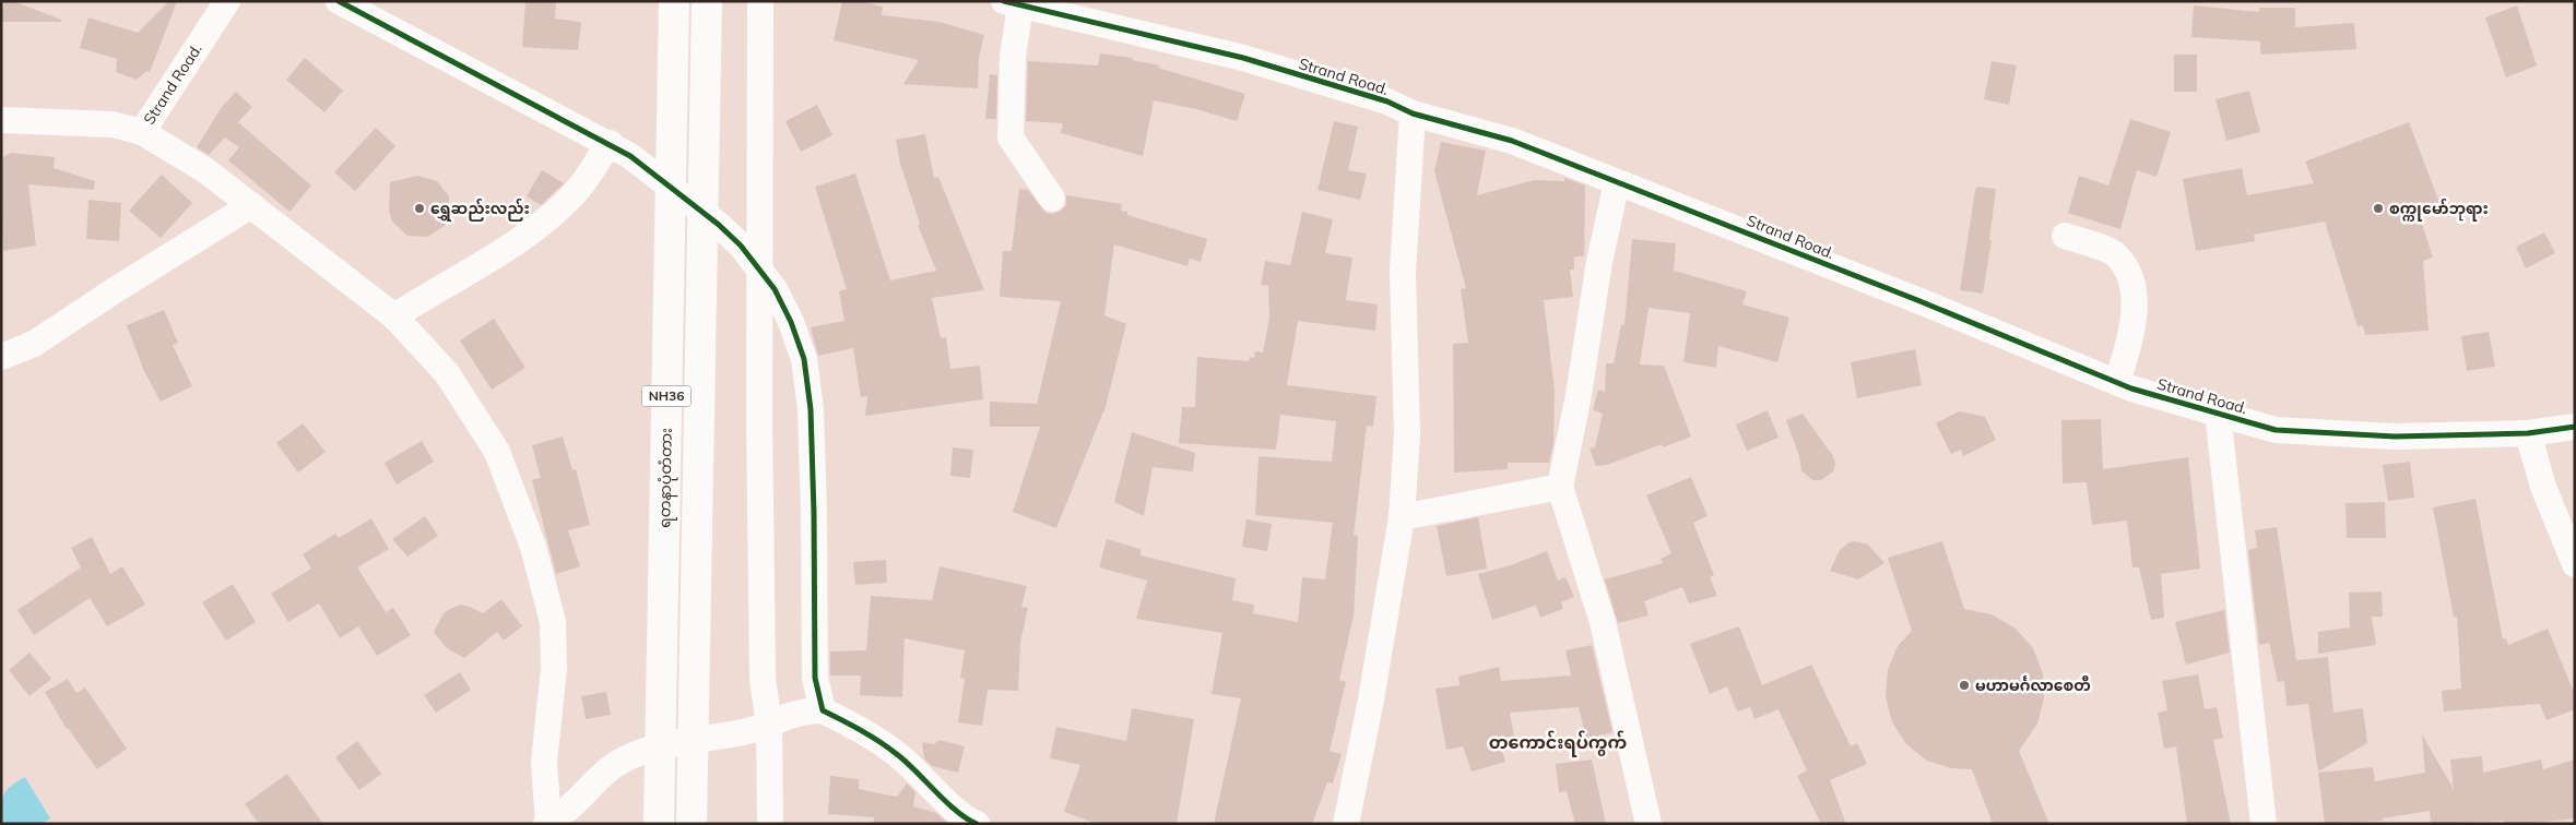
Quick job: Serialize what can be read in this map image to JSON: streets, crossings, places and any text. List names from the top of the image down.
{
  "streets": {
    "highway": ["NH36", "ရတနာပုံတံတား"],
    "street": ["Strand Road."]
  },
  "districts": ["တကောင်းရပ်ကွက်"],
  "places": ["ရွှေဆည်းလည်း", "စက္ကုမော်ဘုရား", "မဟာမင်္ဂလာစေတီ"]
}
